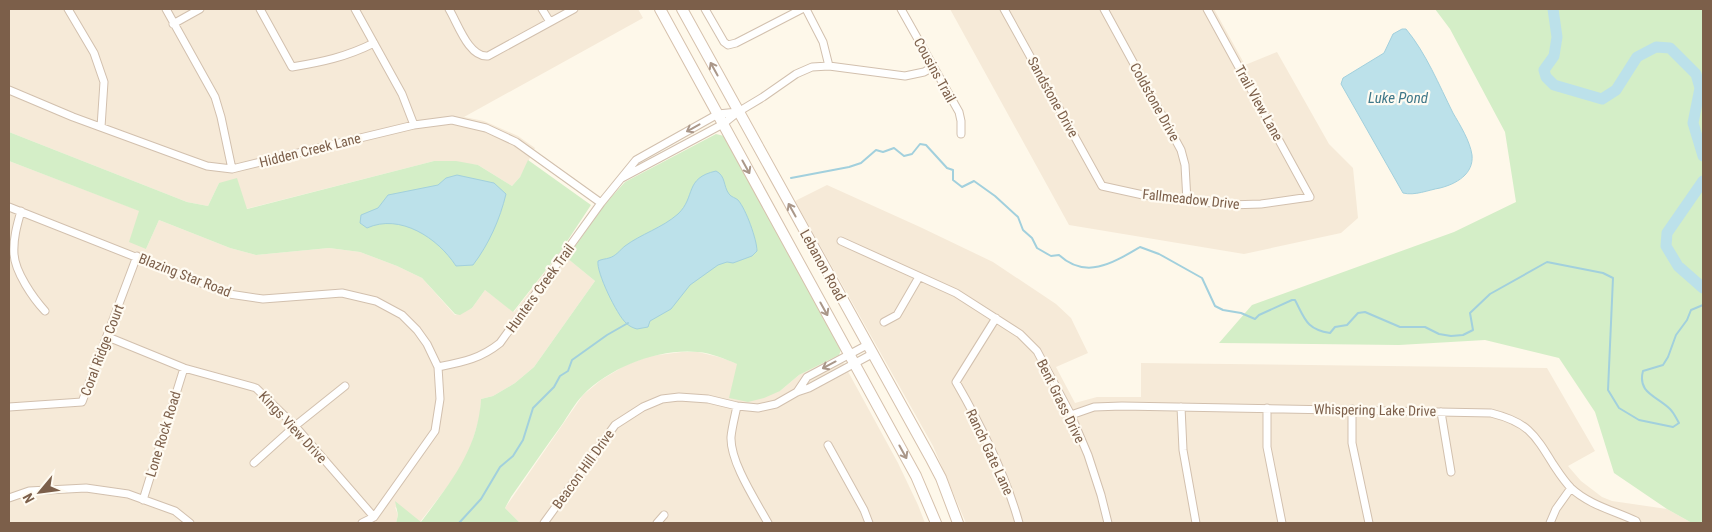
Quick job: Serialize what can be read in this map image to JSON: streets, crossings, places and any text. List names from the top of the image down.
{
  "streets": {
    "main road": ["Lebanon Road"],
    "street": [
      "Cousins Trail",
      "Sandstone Drive",
      "Coldstone Drive",
      "Trail View Lane",
      "Hidden Creek Lane",
      "Fallmeadow Drive",
      "Blazing Star Road",
      "Hunters Creek Trail",
      "Coral Ridge Court",
      "Bent Grass Drive",
      "Whispering Lake Drive",
      "Kings View Drive",
      "Lone Rock Road",
      "Ranch Gate Lane",
      "Beacon Hill Drive"
    ]
  },
  "crossings": [
    ["Cousins Trail", "Hunters Creek Trail"],
    ["Sandstone Drive", "Fallmeadow Drive"],
    ["Coldstone Drive", "Fallmeadow Drive"],
    ["Trail View Lane", "Fallmeadow Drive"],
    ["Hidden Creek Lane", "Hunters Creek Trail"],
    ["Lebanon Road", "Hunters Creek Trail"],
    ["Lebanon Road", "Beacon Hill Drive"],
    ["Blazing Star Road", "Hunters Creek Trail"],
    ["Blazing Star Road", "Coral Ridge Court"],
    ["Blazing Star Road", "Kings View Drive"],
    ["Coral Ridge Court", "Kings View Drive"],
    ["Bent Grass Drive", "Whispering Lake Drive"],
    ["Bent Grass Drive", "Ranch Gate Lane"],
    ["Kings View Drive", "Lone Rock Road"]
  ],
  "water": ["Luke Pond"],
  "north": "bottom left"
}
